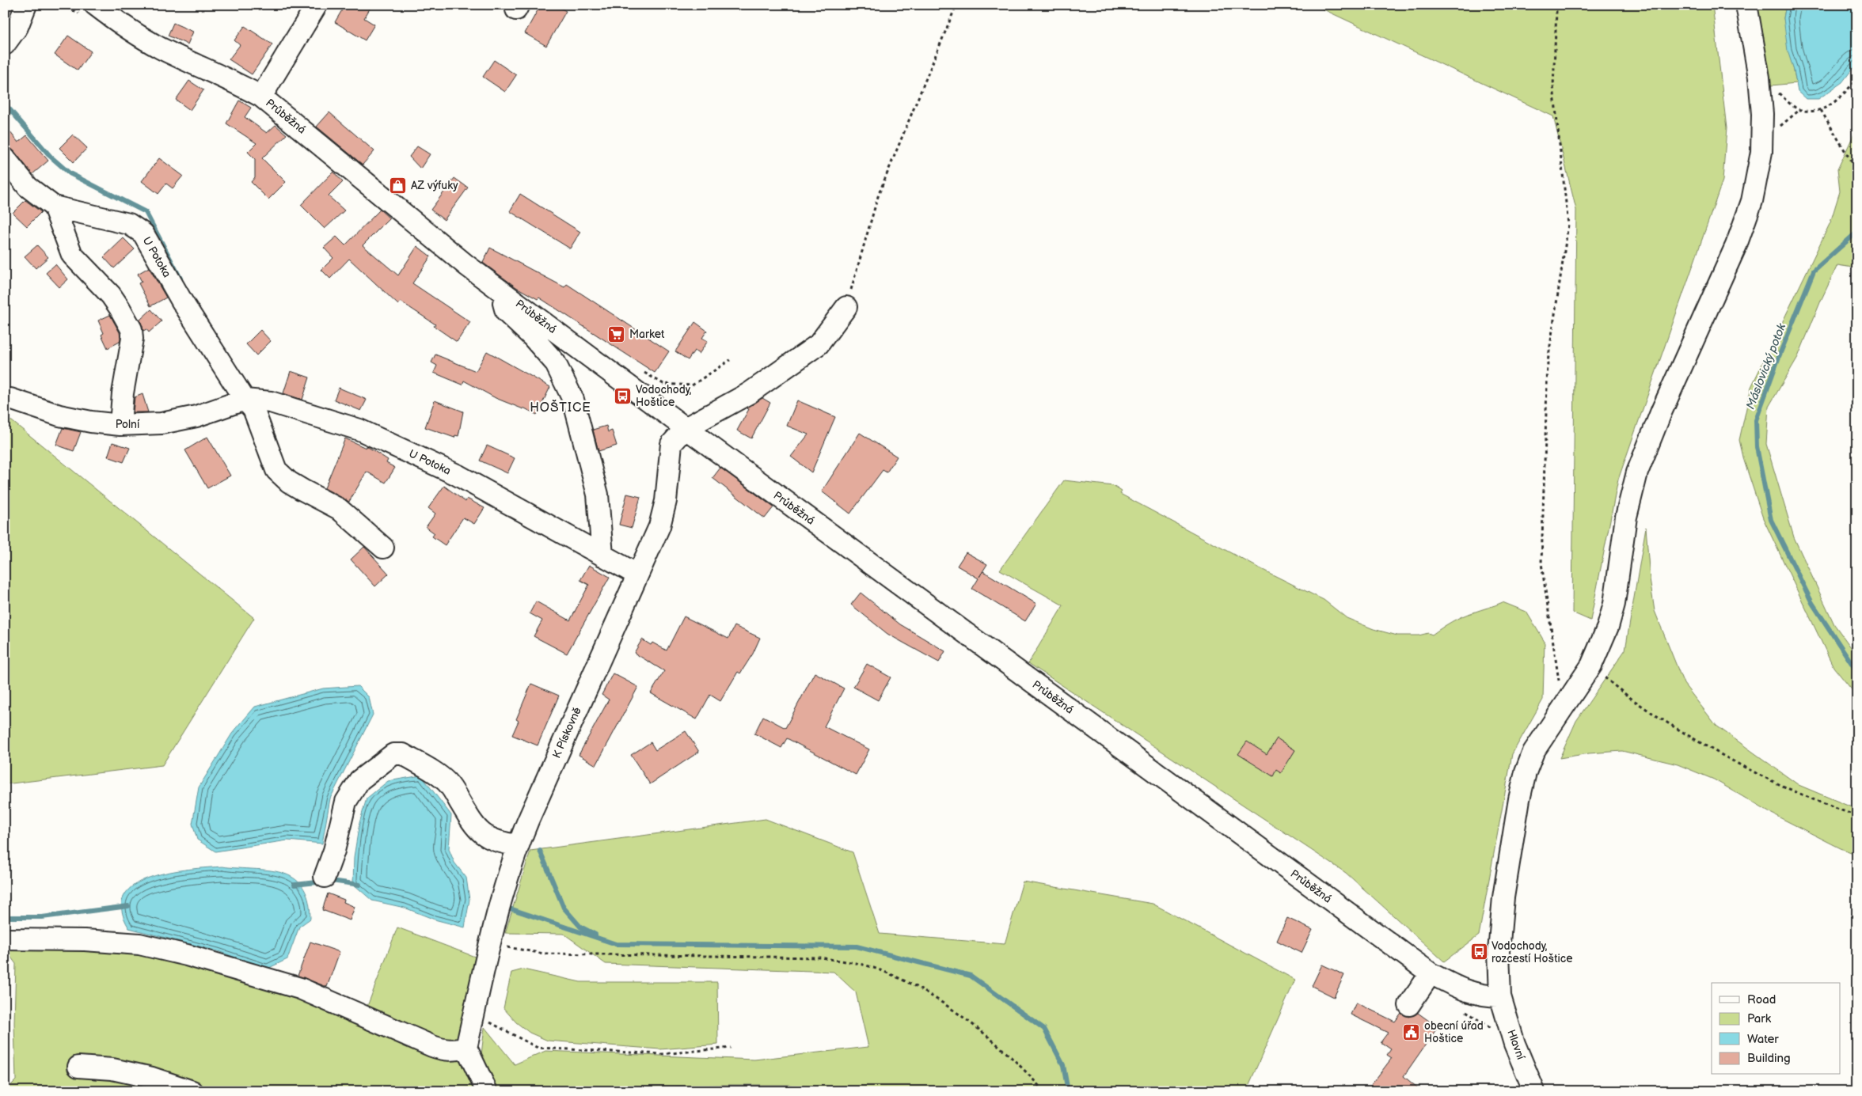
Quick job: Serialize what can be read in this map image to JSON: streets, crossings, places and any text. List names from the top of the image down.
{
  "streets": {
    "street": [
      "Průběžná",
      "U Potoka",
      "Polní",
      "K Pískovně",
      "Hlavní"
    ]
  },
  "crossings": [
    ["Průběžná", "K Pískovně"],
    ["Průběžná", "Hlavní"],
    ["U Potoka", "Polní"],
    ["U Potoka", "K Pískovně"]
  ],
  "districts": ["HOŠTICE"],
  "water": ["Máslovický potok"],
  "places": {
    "shop": ["AZ výfuky"],
    "supermarket": ["Market"],
    "bus stop": ["Vodochody, Hoštice", "Vodochody, rozcestí Hoštice"],
    "public building": ["obecní úřad Hoštice"]
  },
  "legend": [
    "Road",
    "Park",
    "Water",
    "Building"
  ]
}
